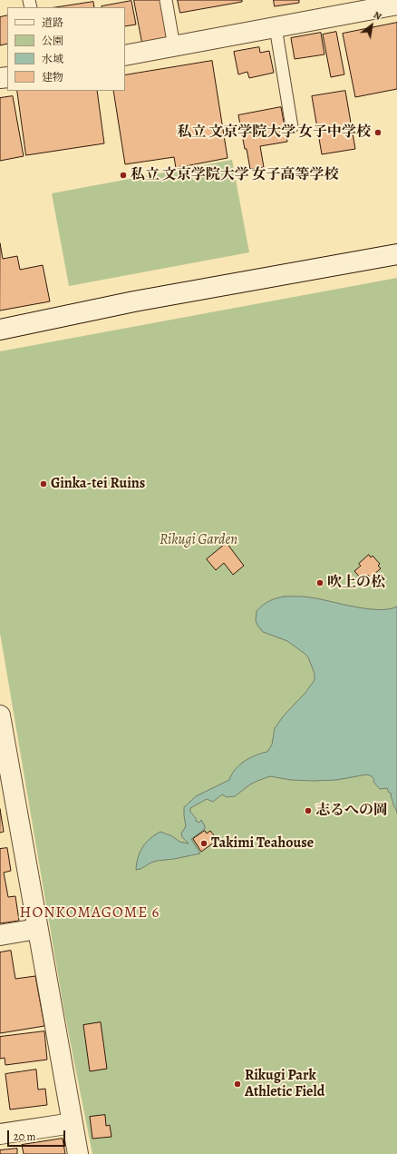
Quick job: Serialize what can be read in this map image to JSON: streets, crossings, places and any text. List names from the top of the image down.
{
  "districts": ["HONKOMAGOME 6"],
  "parks": ["Rikugi Garden"],
  "places": [
    "私立 文京学院大学 女子中学校",
    "私立 文京学院大学 女子高等学校",
    "Ginka-tei Ruins",
    "吹上の松",
    "志るへの岡",
    "Takimi Teahouse",
    "Rikugi Park Athletic Field"
  ],
  "legend": [
    "道路",
    "公園",
    "水域",
    "建物"
  ],
  "scale_bar": "20 m",
  "north": "top right"
}
